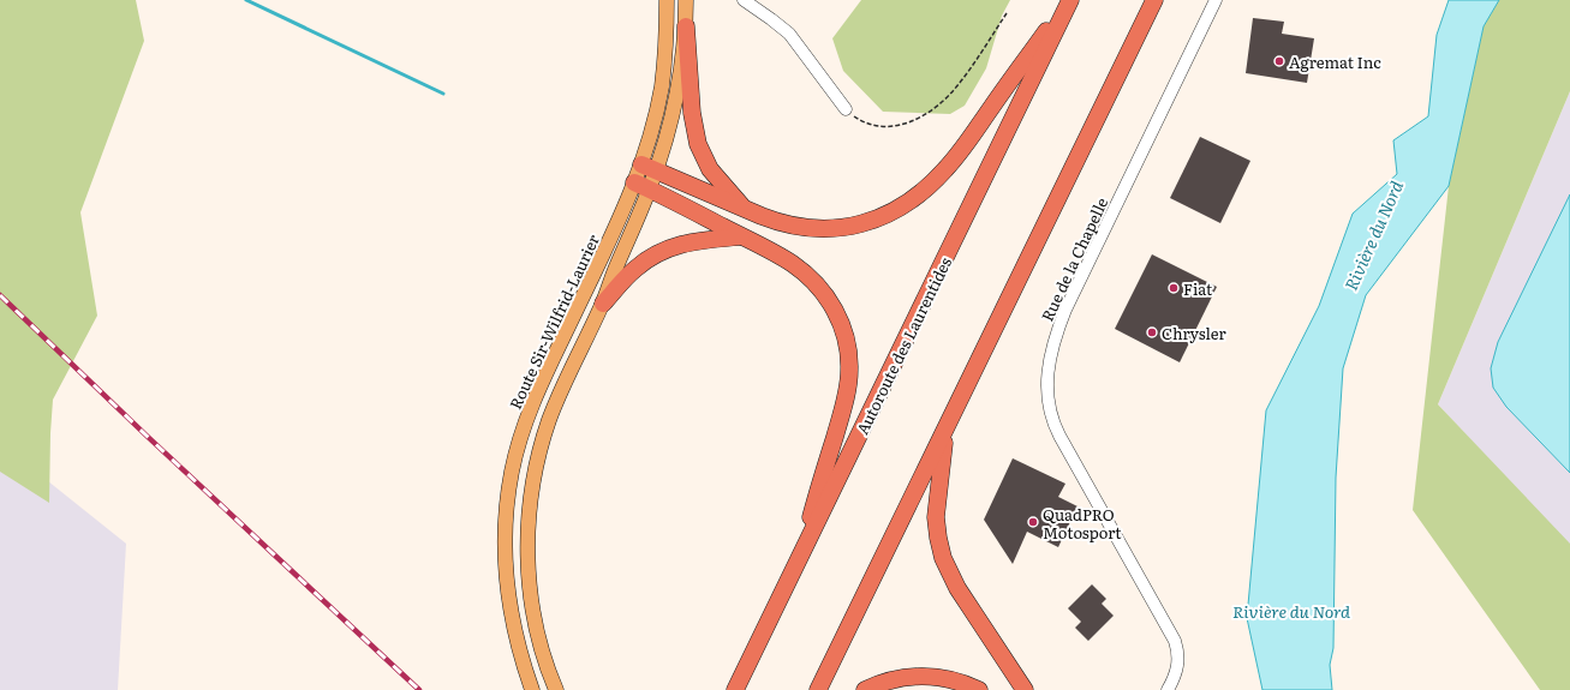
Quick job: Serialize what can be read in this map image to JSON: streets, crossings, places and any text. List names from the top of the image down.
{
  "streets": {
    "highway": ["Autoroute des Laurentides"],
    "main road": ["Route Sir-Wilfrid-Laurier"],
    "street": ["Rue de la Chapelle"]
  },
  "water": ["Rivière du Nord"],
  "places": [
    "Agremat Inc",
    "Fiat",
    "Chrysler",
    "QuadPRO Motosport"
  ]
}
